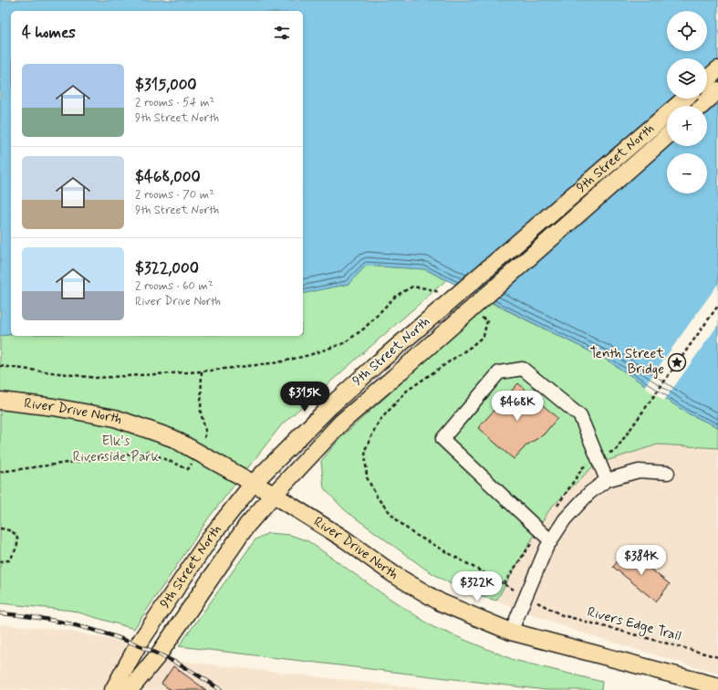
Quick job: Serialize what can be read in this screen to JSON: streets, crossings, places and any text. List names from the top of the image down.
{
  "streets": {
    "main road": ["9th Street North", "River Drive North"],
    "path": ["Rivers Edge Trail"]
  },
  "crossings": [
    ["9th Street North", "River Drive North"]
  ],
  "parks": ["Elk's Riverside Park"],
  "places": {
    "place": ["Tenth Street Bridge"]
  },
  "page": {
    "map_buttons": ["+", "−"],
    "heading": "4 homes",
    "list": [
      {
        "name": "$315,000",
        "note": "2 rooms · 54 m² · 9th Street North"
      },
      {
        "name": "$468,000",
        "note": "2 rooms · 70 m² · 9th Street North"
      },
      {
        "name": "$322,000",
        "note": "2 rooms · 60 m² · River Drive North"
      }
    ],
    "price": [
      "$315K",
      "$468K",
      "$384K",
      "$322K"
    ]
  }
}
